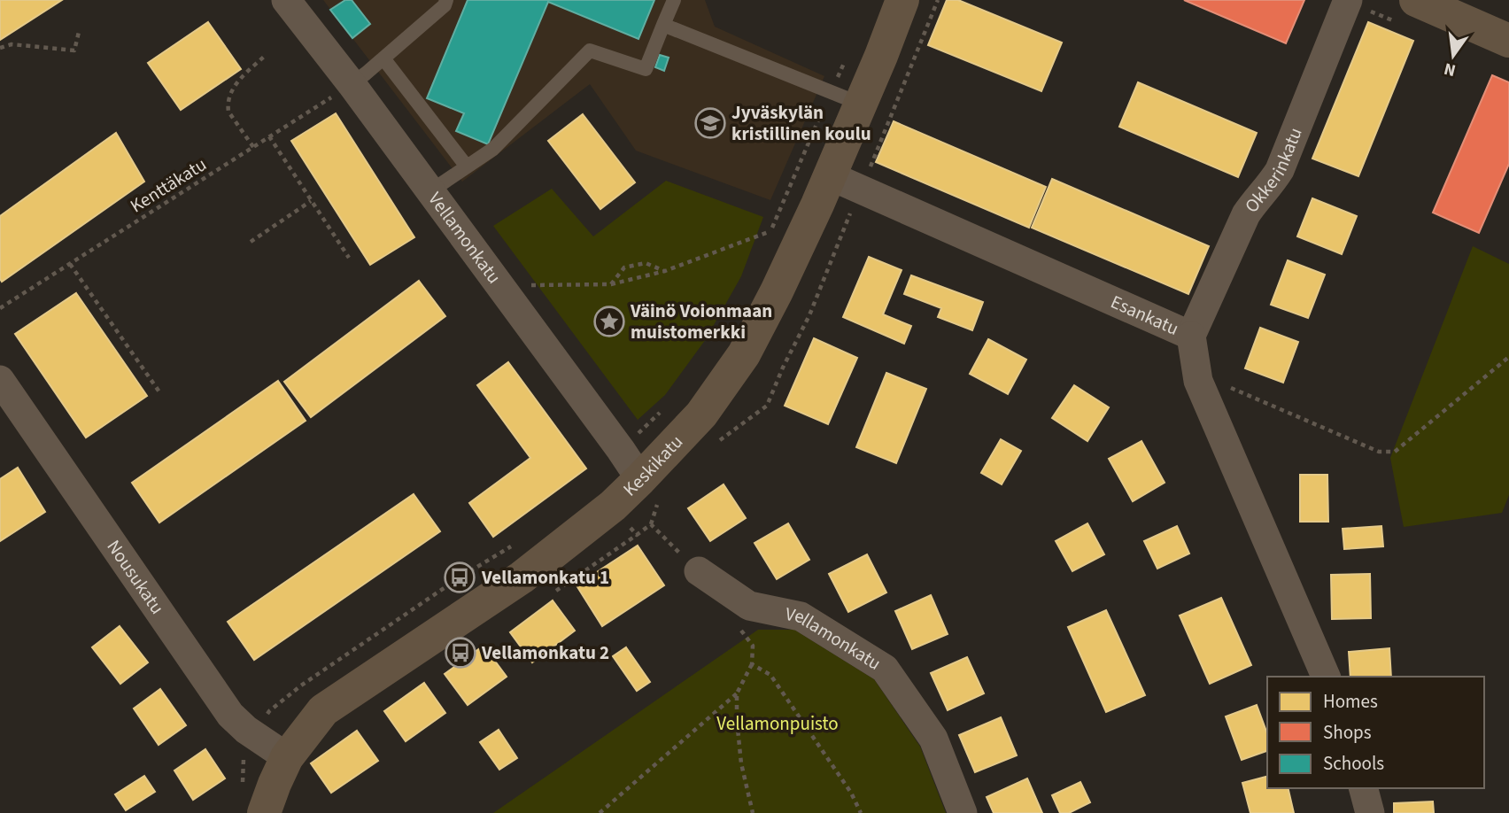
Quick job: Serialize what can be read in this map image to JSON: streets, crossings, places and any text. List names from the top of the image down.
{
  "streets": {
    "street": [
      "Okkerinkatu",
      "Vellamonkatu",
      "Esankatu",
      "Keskikatu",
      "Nousukatu"
    ],
    "path": ["Kenttäkatu"]
  },
  "crossings": [
    ["Okkerinkatu", "Esankatu"],
    ["Kenttäkatu", "Vellamonkatu"],
    ["Vellamonkatu", "Keskikatu"],
    ["Esankatu", "Keskikatu"],
    ["Keskikatu", "Nousukatu"]
  ],
  "parks": ["Vellamonpuisto"],
  "places": {
    "school or university": ["Jyväskylän kristillinen koulu"],
    "place": ["Väinö Voionmaan muistomerkki"],
    "bus stop": ["Vellamonkatu 1", "Vellamonkatu 2"]
  },
  "legend": ["Homes", "Shops", "Schools"],
  "north": "bottom"
}
